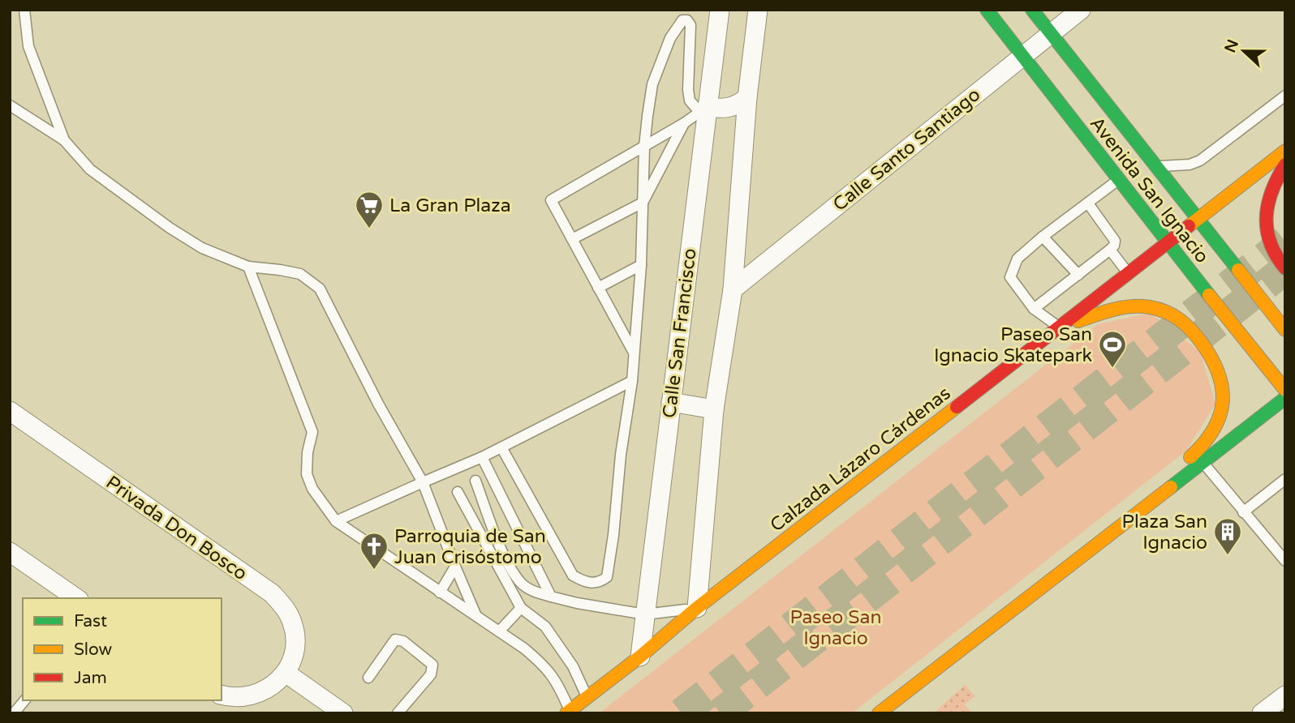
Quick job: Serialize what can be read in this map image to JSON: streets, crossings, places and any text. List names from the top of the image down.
{
  "streets": {
    "street": [
      "Calle Santo Santiago",
      "Avenida San Ignacio",
      "Calle San Francisco",
      "Calzada Lázaro Cárdenas",
      "Privada Don Bosco"
    ]
  },
  "crossings": [
    ["Calle Santo Santiago", "Avenida San Ignacio"],
    ["Avenida San Ignacio", "Calzada Lázaro Cárdenas"],
    ["Calle San Francisco", "Calzada Lázaro Cárdenas"]
  ],
  "parks": ["Paseo San Ignacio"],
  "places": {
    "supermarket": ["La Gran Plaza"],
    "sports": ["Paseo San Ignacio Skatepark"],
    "building": ["Plaza San Ignacio"],
    "church": ["Parroquia de San Juan Crisóstomo"]
  },
  "legend": ["Fast", "Slow", "Jam"],
  "north": "left"
}
